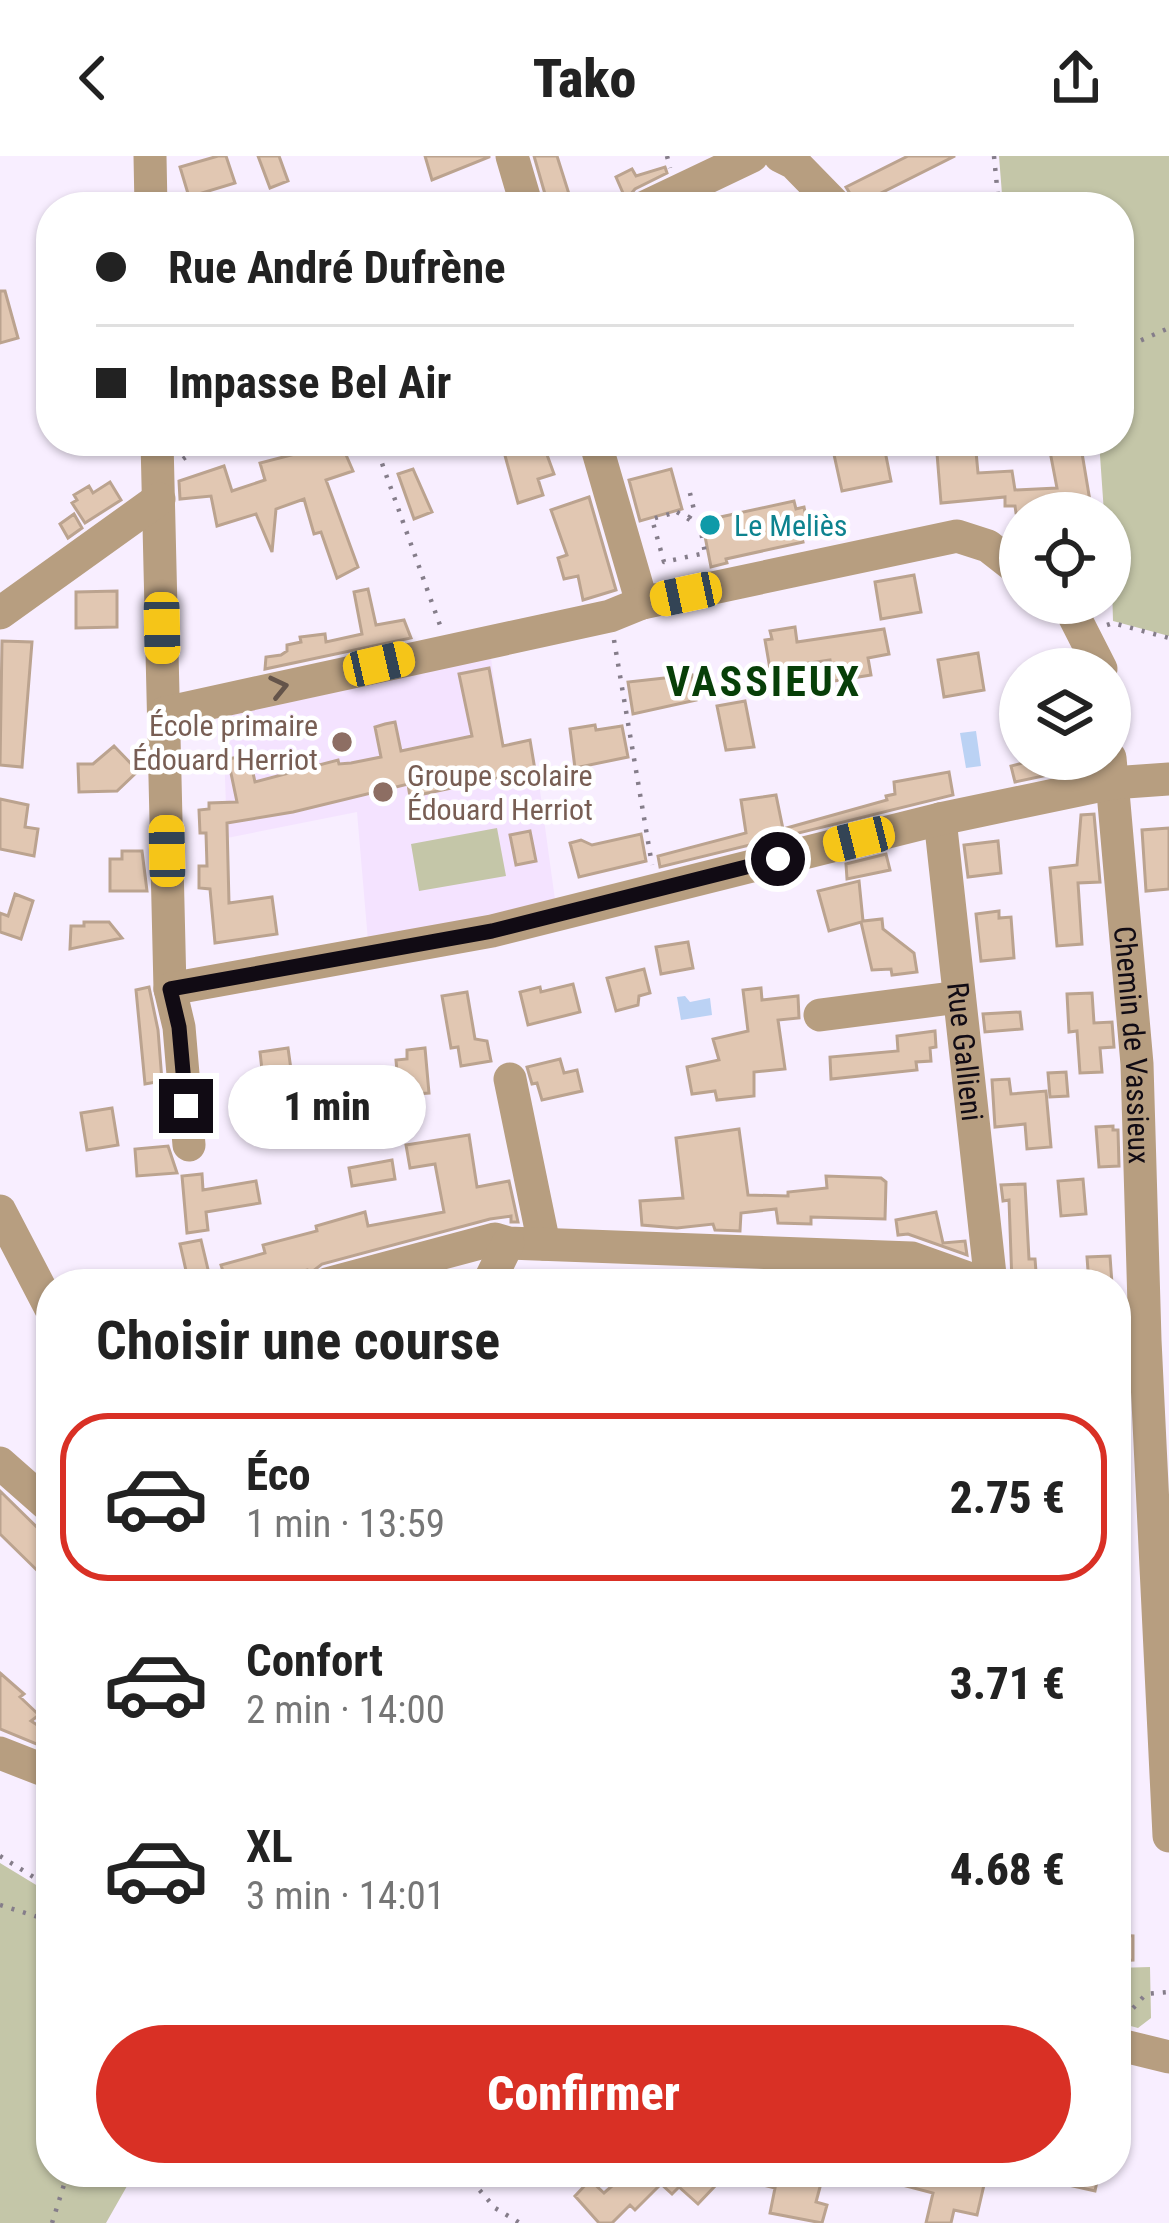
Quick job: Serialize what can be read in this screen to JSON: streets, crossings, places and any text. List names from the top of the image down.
{
  "streets": {
    "street": ["Chemin de Vassieux", "Rue Gallieni"]
  },
  "districts": ["VASSIEUX"],
  "places": ["Le Meliès", "École primaire Édouard Herriot", "Groupe scolaire Édouard Herriot"],
  "page": {
    "header": "Tako",
    "banner": ["Rue André Dufrène", "Impasse Bel Air"],
    "bubble": "1 min",
    "heading": "Choisir une course",
    "list": [
      {
        "name": "Éco",
        "note": "1 min · 13:59",
        "value": "2.75 €"
      },
      {
        "name": "Confort",
        "note": "2 min · 14:00",
        "value": "3.71 €"
      },
      {
        "name": "XL",
        "note": "3 min · 14:01",
        "value": "4.68 €"
      }
    ],
    "buttons": "Confirmer"
  }
}
